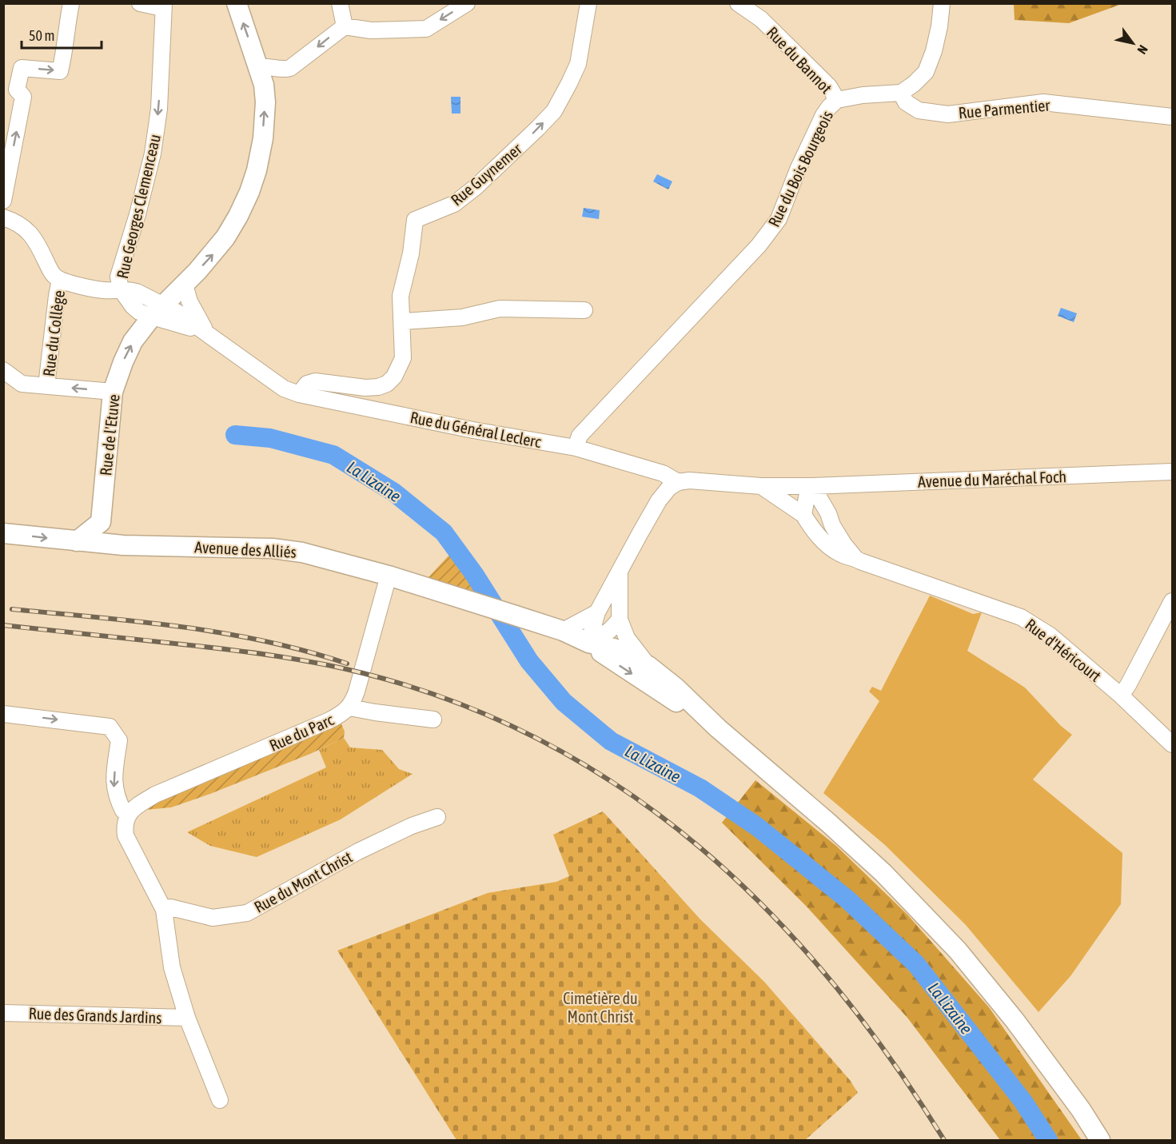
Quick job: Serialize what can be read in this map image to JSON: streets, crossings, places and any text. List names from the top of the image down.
{
  "streets": {
    "main road": ["Rue de l'Etuve", "Avenue des Alliés"],
    "street": [
      "Rue du Bannot",
      "Rue Parmentier",
      "Rue du Bois Bourgeois",
      "Rue Guynemer",
      "Rue Georges Clemenceau",
      "Rue du Collège",
      "Rue du Général Leclerc",
      "Avenue du Maréchal Foch",
      "Rue d'Héricourt",
      "Rue du Parc",
      "Rue du Mont Christ",
      "Rue des Grands Jardins"
    ]
  },
  "crossings": [
    ["Rue du Bannot", "Rue du Bois Bourgeois"],
    ["Rue Parmentier", "Rue du Bois Bourgeois"],
    ["Rue du Bois Bourgeois", "Rue du Général Leclerc"],
    ["Rue Guynemer", "Rue du Général Leclerc"],
    ["Rue Georges Clemenceau", "Rue du Général Leclerc"],
    ["Rue du Général Leclerc", "Rue de l'Etuve"],
    ["Rue du Général Leclerc", "Avenue du Maréchal Foch"],
    ["Rue du Général Leclerc", "Rue d'Héricourt"],
    ["Avenue des Alliés", "Rue du Parc"]
  ],
  "one_way": ["Rue Guynemer", "Rue de l'Etuve"],
  "water": ["La Lizaine"],
  "parks": ["Cimetière du Mont Christ"],
  "scale_bar": "50 m",
  "north": "bottom right"
}
